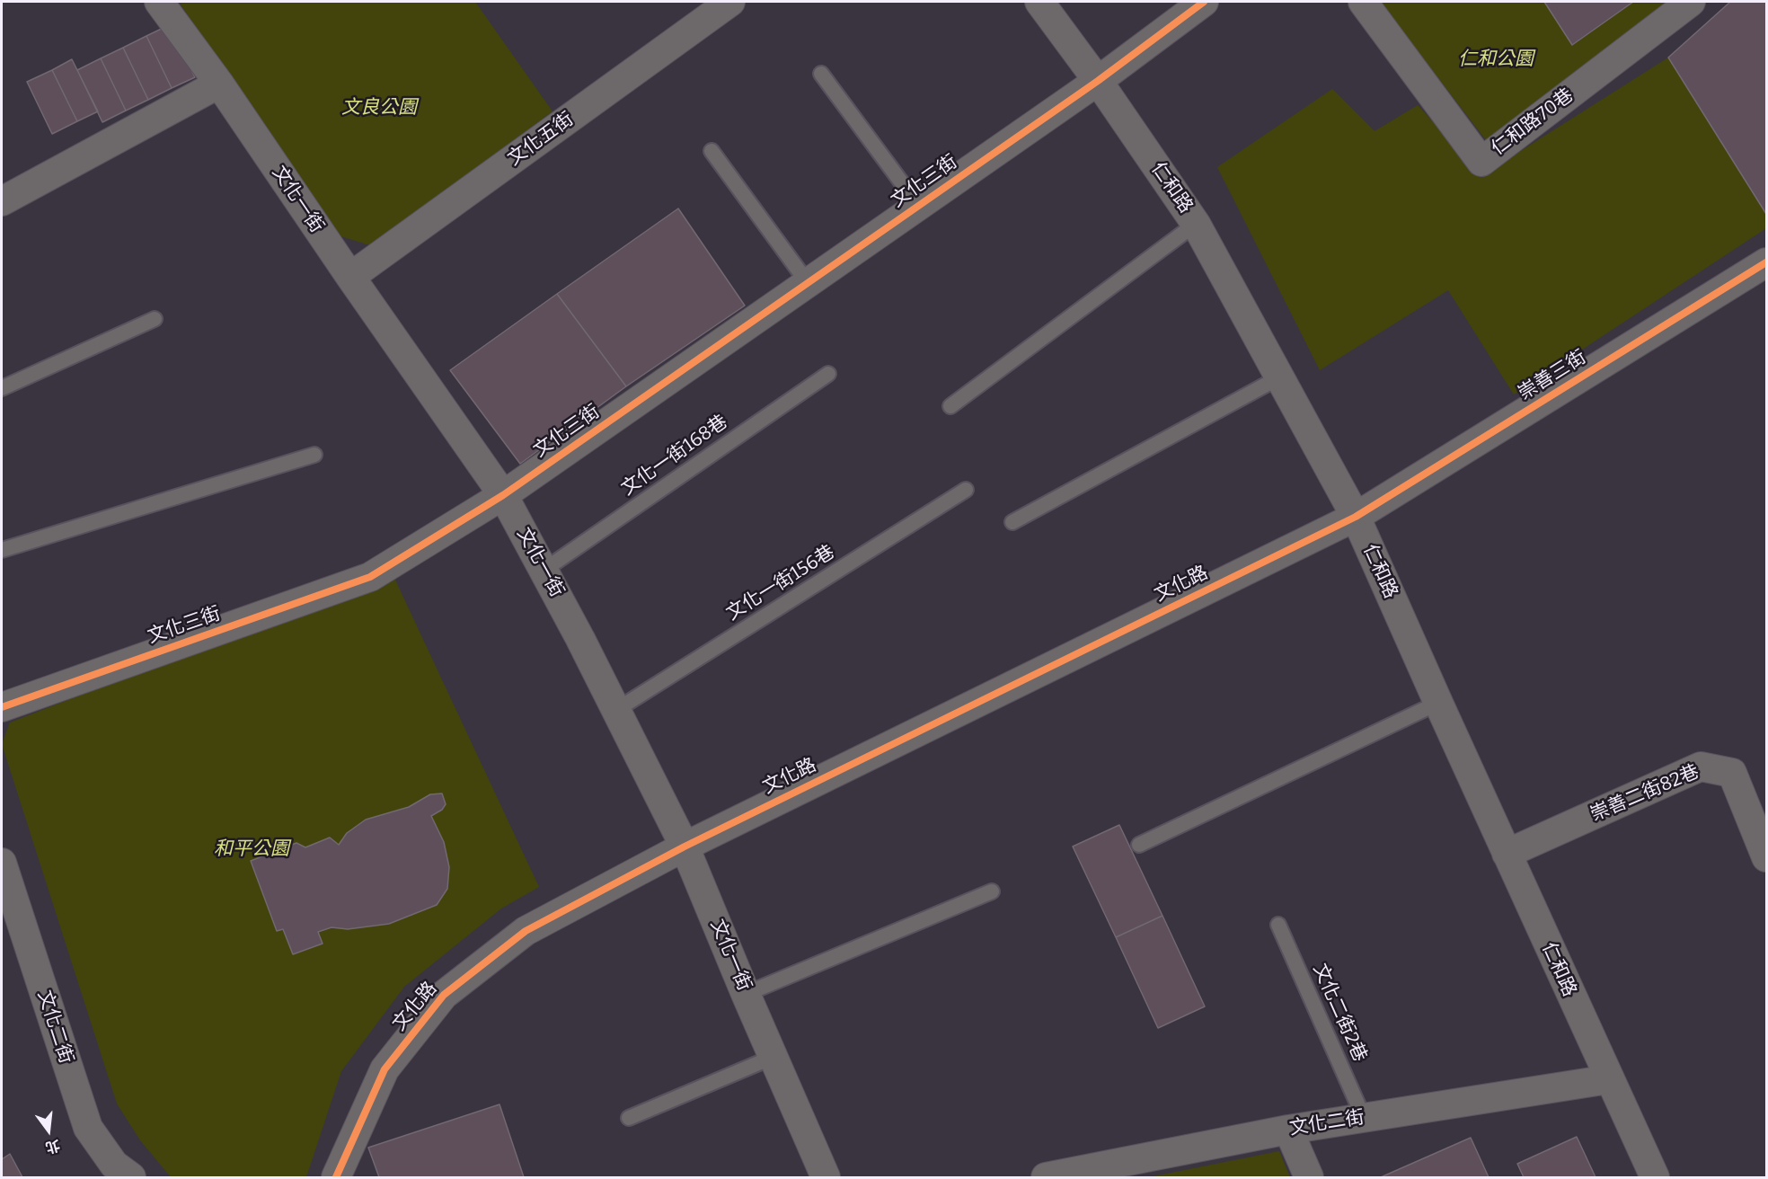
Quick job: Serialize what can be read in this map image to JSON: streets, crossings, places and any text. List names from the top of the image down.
{
  "streets": {
    "street": [
      "仁和路70巷",
      "文化五街",
      "文化三街",
      "仁和路",
      "文化一街",
      "崇善三街",
      "文化路",
      "崇善二街82巷",
      "文化二街"
    ],
    "lane": ["文化一街168巷", "文化一街156巷", "文化二街2巷"]
  },
  "crossings": [
    ["文化五街", "文化一街"],
    ["文化三街", "仁和路"],
    ["文化三街", "文化一街"],
    ["仁和路", "崇善三街"],
    ["仁和路", "文化路"],
    ["仁和路", "崇善二街82巷"],
    ["仁和路", "文化二街"],
    ["文化一街", "文化一街168巷"],
    ["文化一街", "文化一街156巷"],
    ["文化一街", "文化路"],
    ["崇善三街", "文化路"],
    ["文化二街2巷", "文化二街"]
  ],
  "parks": ["仁和公園", "文良公園", "和平公園"],
  "north": "bottom"
}
